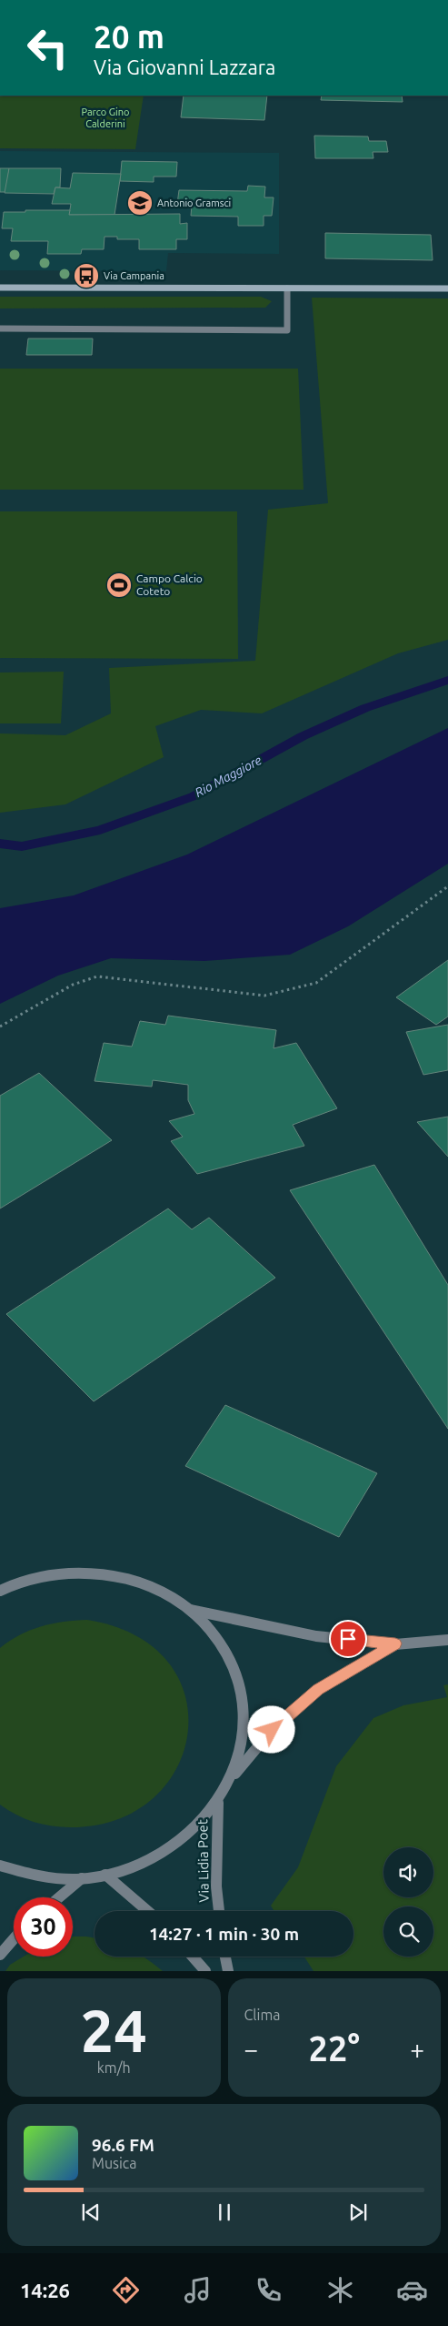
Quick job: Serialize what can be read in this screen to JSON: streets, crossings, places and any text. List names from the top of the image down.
{
  "streets": {
    "street": ["Via Lidia Poet"]
  },
  "water": ["Rio Maggiore"],
  "parks": ["Parco Gino Calderini"],
  "places": {
    "school or university": ["Antonio Gramsci"],
    "bus stop": ["Via Campania"],
    "sports": ["Campo Calcio Coteto"]
  },
  "page": {
    "turn": ["20 m", "Via Giovanni Lazzara"],
    "limit": "30",
    "trip": "14:27 · 1 min · 30 m",
    "tile": [
      ["24", "km/h"],
      "Clima"
    ],
    "heat": ["−", "22°", "+"],
    "song": ["96.6 FM", "Musica"],
    "tabs": "14:26"
  }
}
